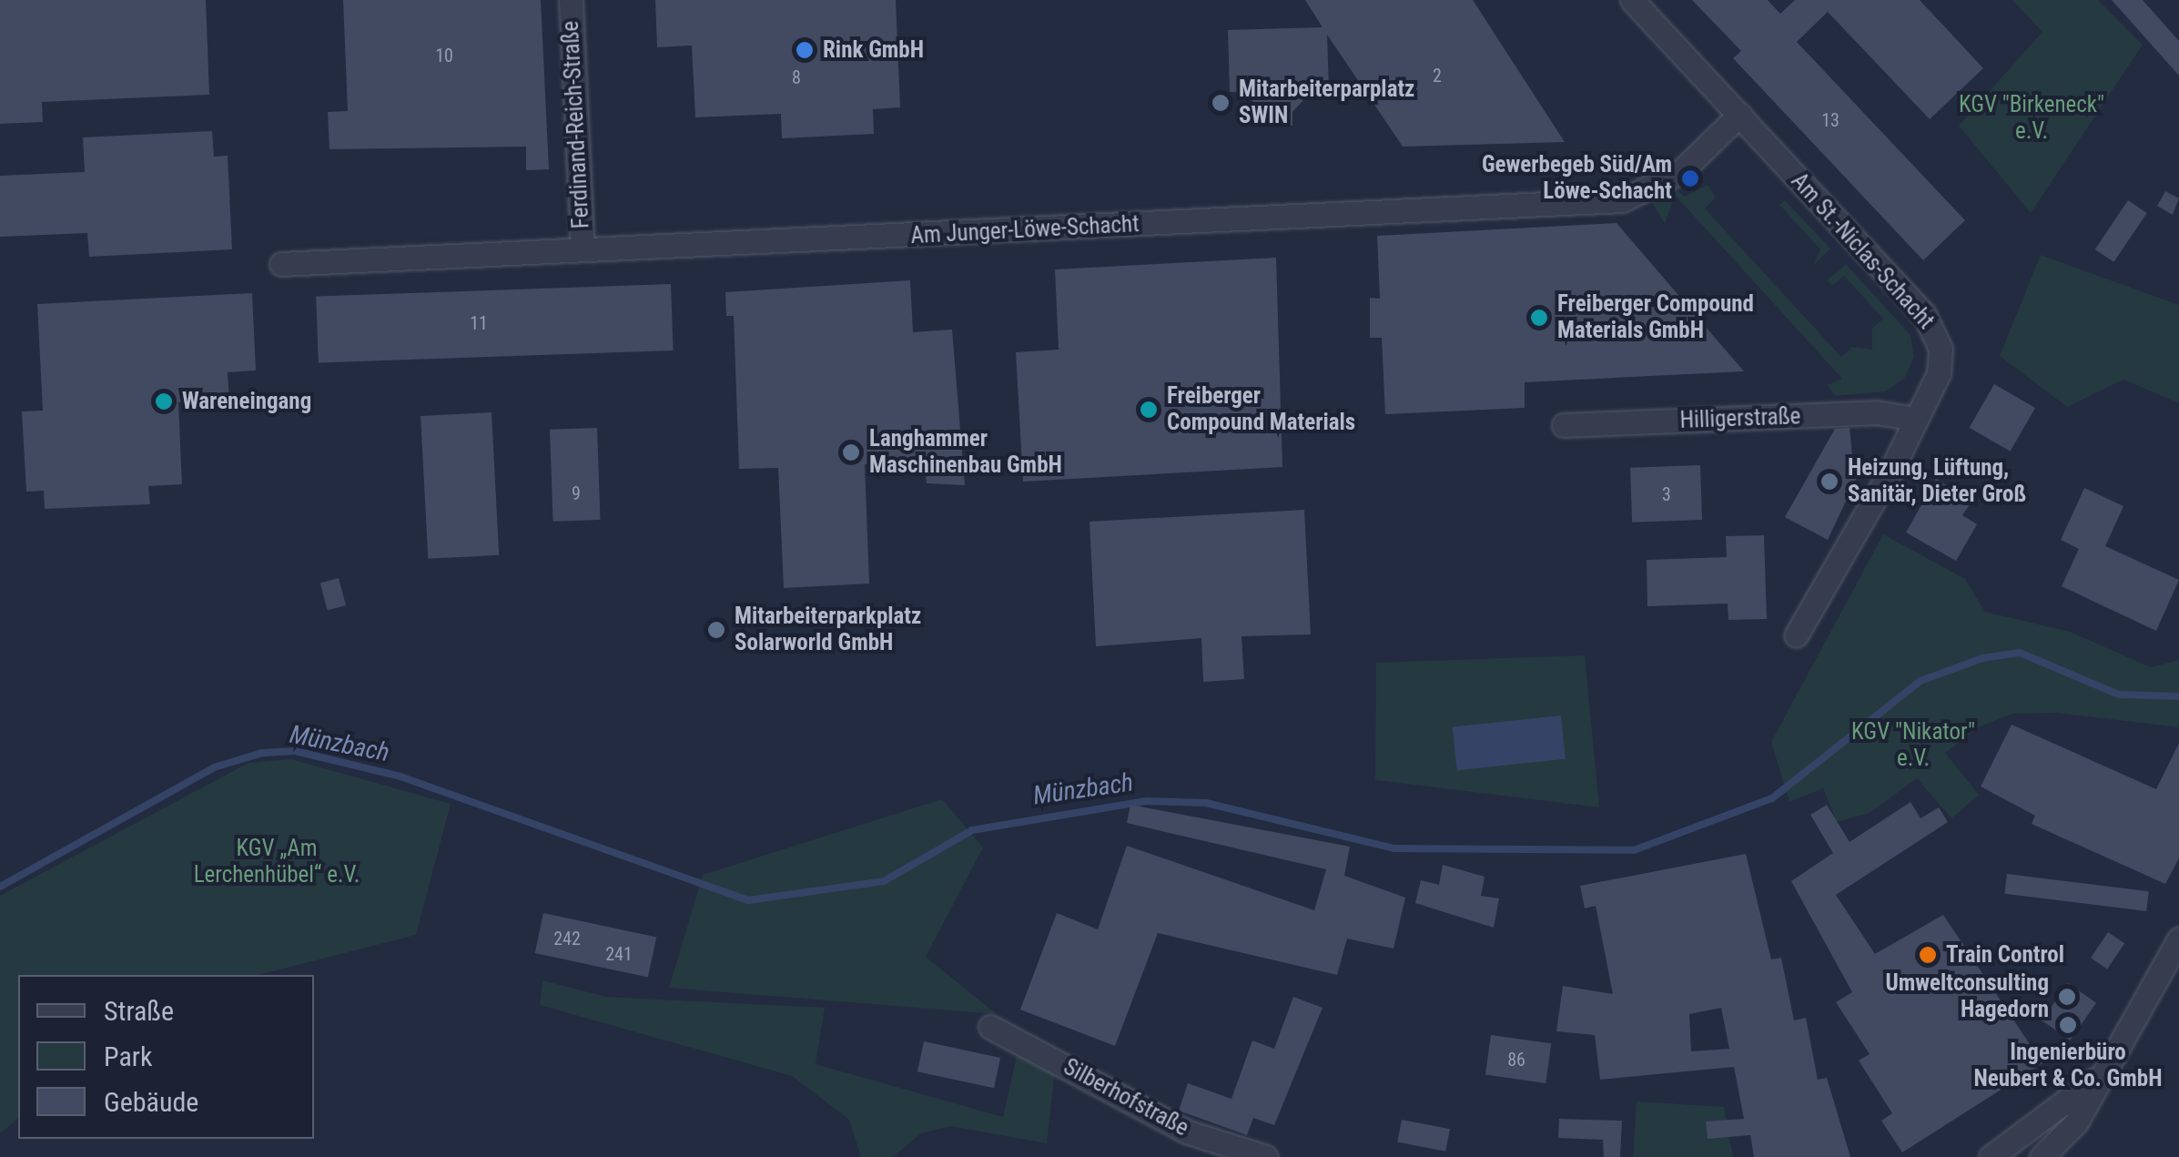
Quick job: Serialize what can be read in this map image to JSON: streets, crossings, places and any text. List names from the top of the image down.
{
  "streets": {
    "street": [
      "Ferdinand-Reich-Straße",
      "Am Junger-Löwe-Schacht",
      "Am St.-Niclas-Schacht",
      "Hilligerstraße",
      "Silberhofstraße"
    ]
  },
  "crossings": [
    ["Ferdinand-Reich-Straße", "Am Junger-Löwe-Schacht"],
    ["Am Junger-Löwe-Schacht", "Am St.-Niclas-Schacht"],
    ["Am St.-Niclas-Schacht", "Hilligerstraße"]
  ],
  "water": ["Münzbach"],
  "parks": ["KGV \"Birkeneck\" e.V.", "KGV \"Nikator\" e.V.", "KGV „Am Lerchenhübel“ e.V."],
  "places": [
    "Rink GmbH",
    "Mitarbeiterparplatz SWIN",
    "Gewerbegeb Süd/Am Löwe-Schacht",
    "Freiberger Compound Materials GmbH",
    "Wareneingang",
    "Freiberger Compound Materials",
    "Langhammer Maschinenbau GmbH",
    "Heizung, Lüftung, Sanitär, Dieter Groß",
    "Mitarbeiterparkplatz Solarworld GmbH",
    "Train Control",
    "Umweltconsulting Hagedorn",
    "Ingenierbüro Neubert & Co. GmbH"
  ],
  "house_numbers": [
    "10",
    "2",
    "8",
    "13",
    "11",
    "9",
    "3",
    "242",
    "241",
    "86"
  ],
  "legend": ["Straße", "Park", "Gebäude"]
}
